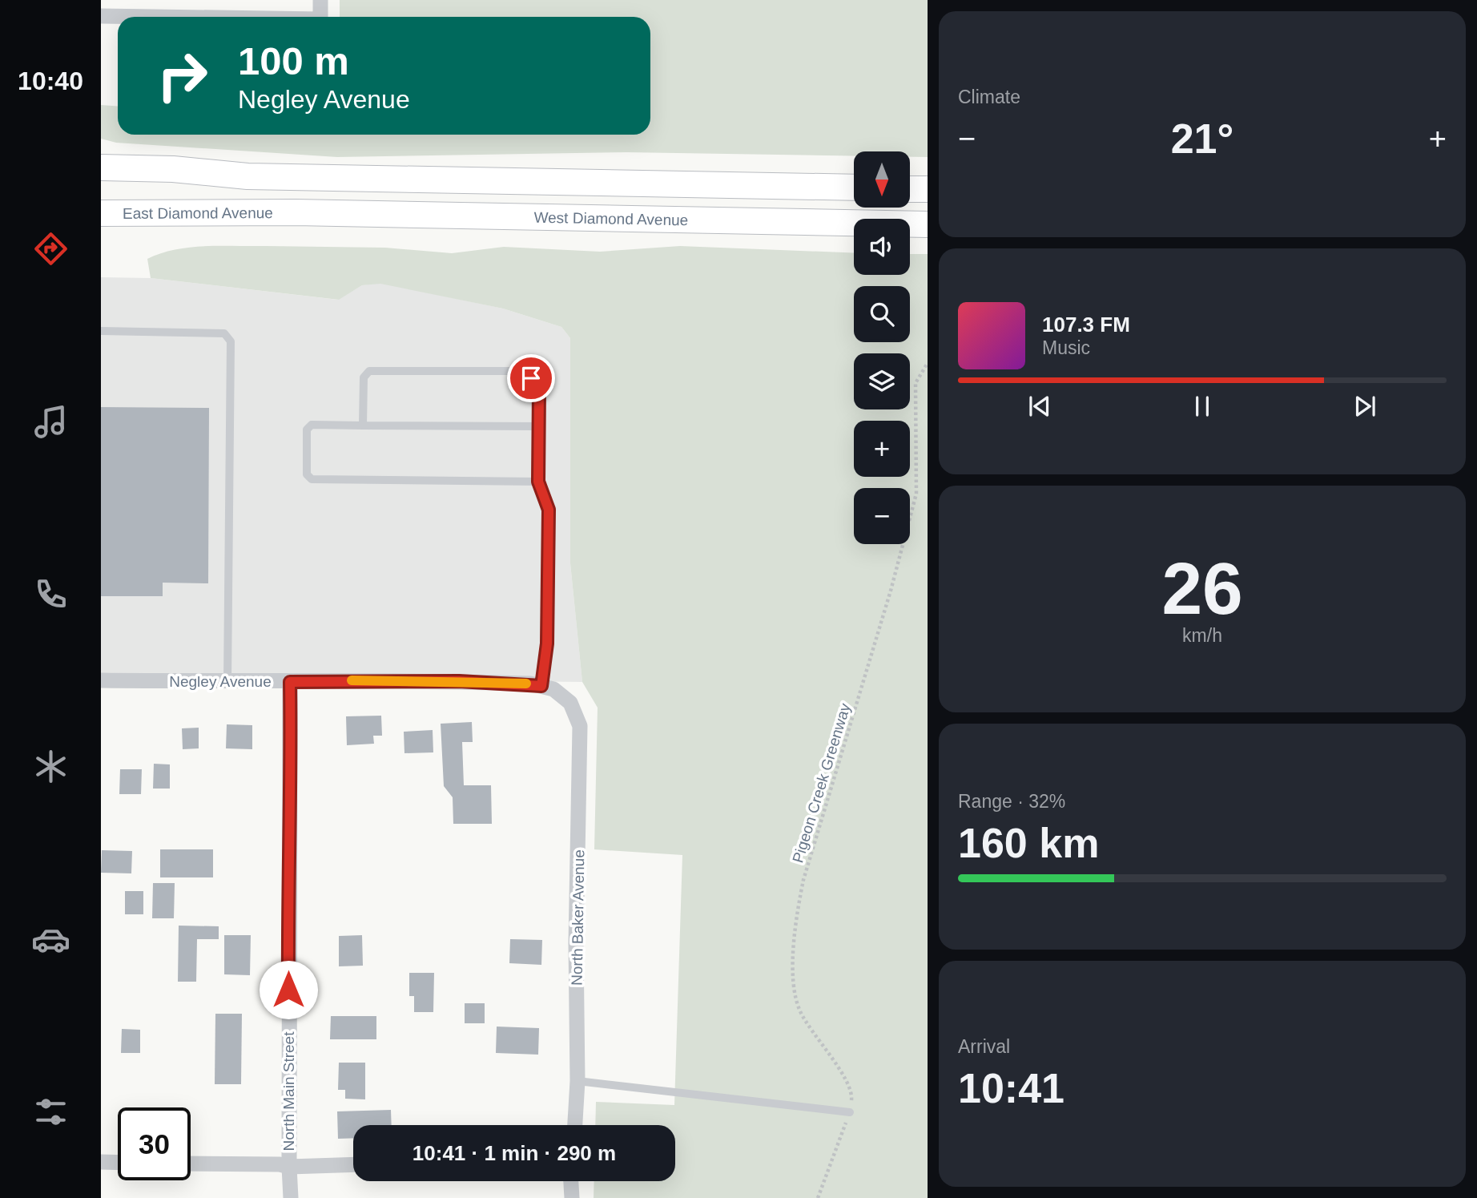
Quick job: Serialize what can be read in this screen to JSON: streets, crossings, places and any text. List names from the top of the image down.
{
  "streets": {
    "main road": ["East Diamond Avenue", "West Diamond Avenue"],
    "street": ["Negley Avenue", "North Baker Avenue", "North Main Street"],
    "path": ["Pigeon Creek Greenway"]
  },
  "crossings": [
    ["East Diamond Avenue", "West Diamond Avenue"],
    ["Negley Avenue", "North Baker Avenue"],
    ["Negley Avenue", "North Main Street"]
  ],
  "north": "bottom",
  "page": {
    "tabs": "10:40",
    "tile": [
      "Climate",
      ["26", "km/h"],
      ["Range · 32%", "160 km"],
      ["Arrival", "10:41"]
    ],
    "turn": ["100 m", "Negley Avenue"],
    "heat": ["−", "21°", "+"],
    "map_buttons": ["+", "−"],
    "song": ["107.3 FM", "Music"],
    "limit": "30",
    "trip": "10:41 · 1 min · 290 m"
  }
}
